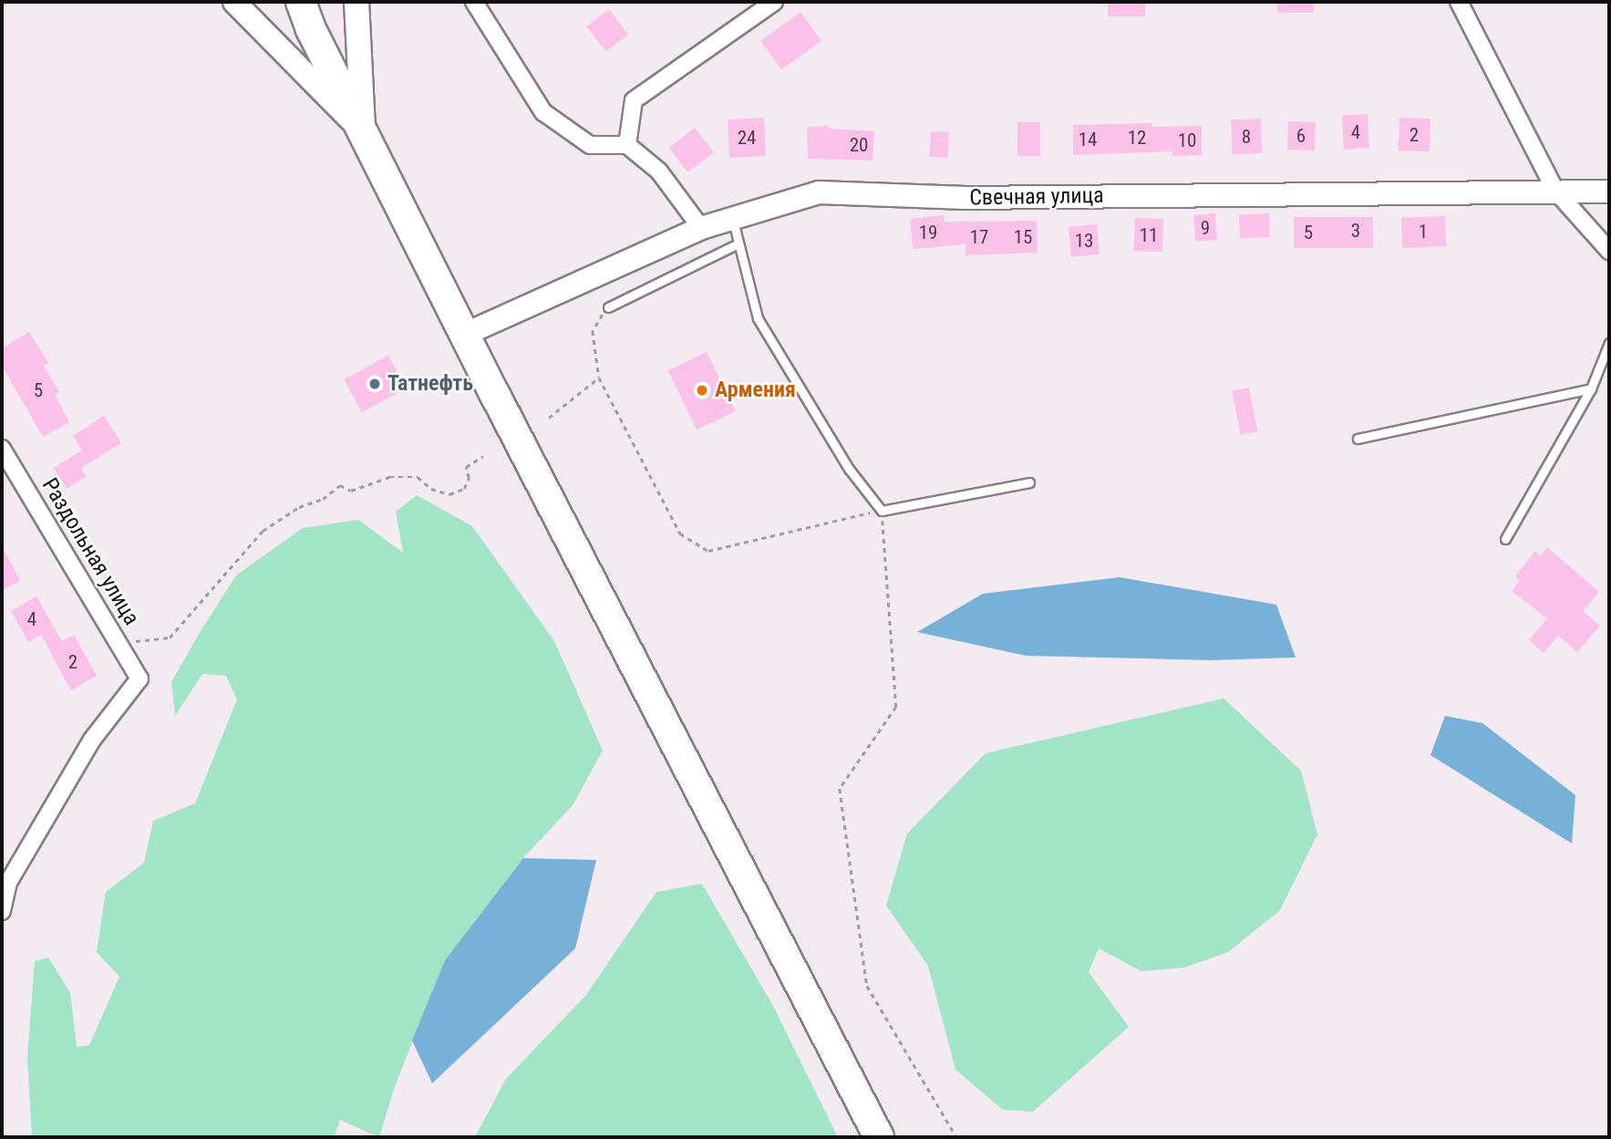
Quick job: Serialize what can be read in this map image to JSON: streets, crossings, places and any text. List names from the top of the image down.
{
  "streets": {
    "street": ["Свечная улица", "Раздольная улица"]
  },
  "places": ["Татнефть", "Армения"],
  "house_numbers": [
    "4",
    "2",
    "6",
    "8",
    "24",
    "12",
    "14",
    "10",
    "20",
    "9",
    "3",
    "1",
    "19",
    "5",
    "11",
    "17",
    "15",
    "13",
    "5",
    "4",
    "2"
  ]
}
